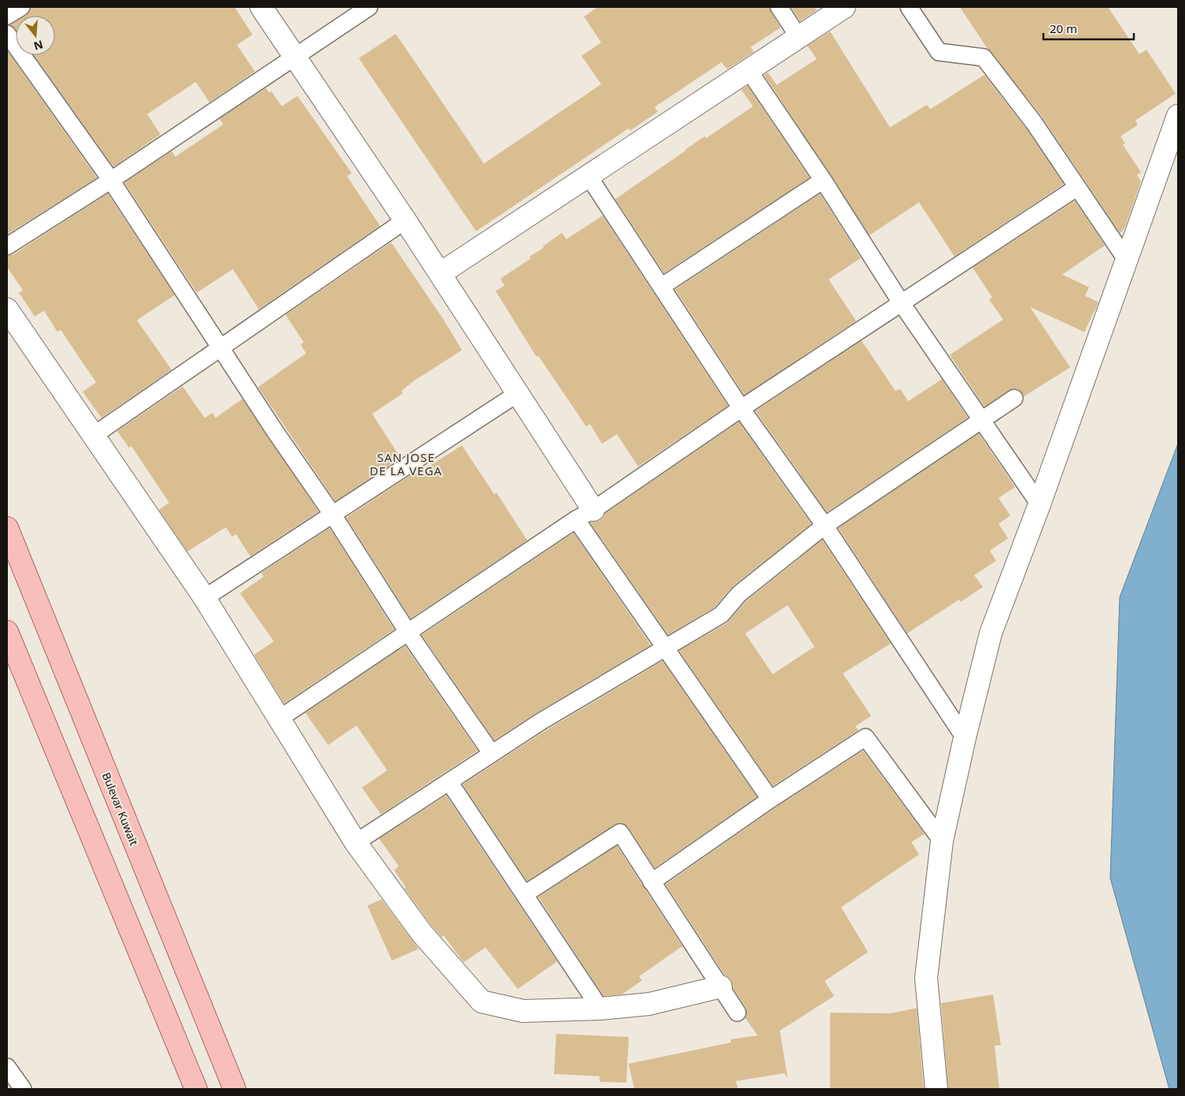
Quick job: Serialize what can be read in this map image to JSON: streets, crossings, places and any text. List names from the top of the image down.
{
  "streets": {
    "main road": ["Bulevar Kuwait"]
  },
  "districts": ["SAN JOSE DE LA VEGA"],
  "scale_bar": "20 m",
  "north": "bottom"
}
